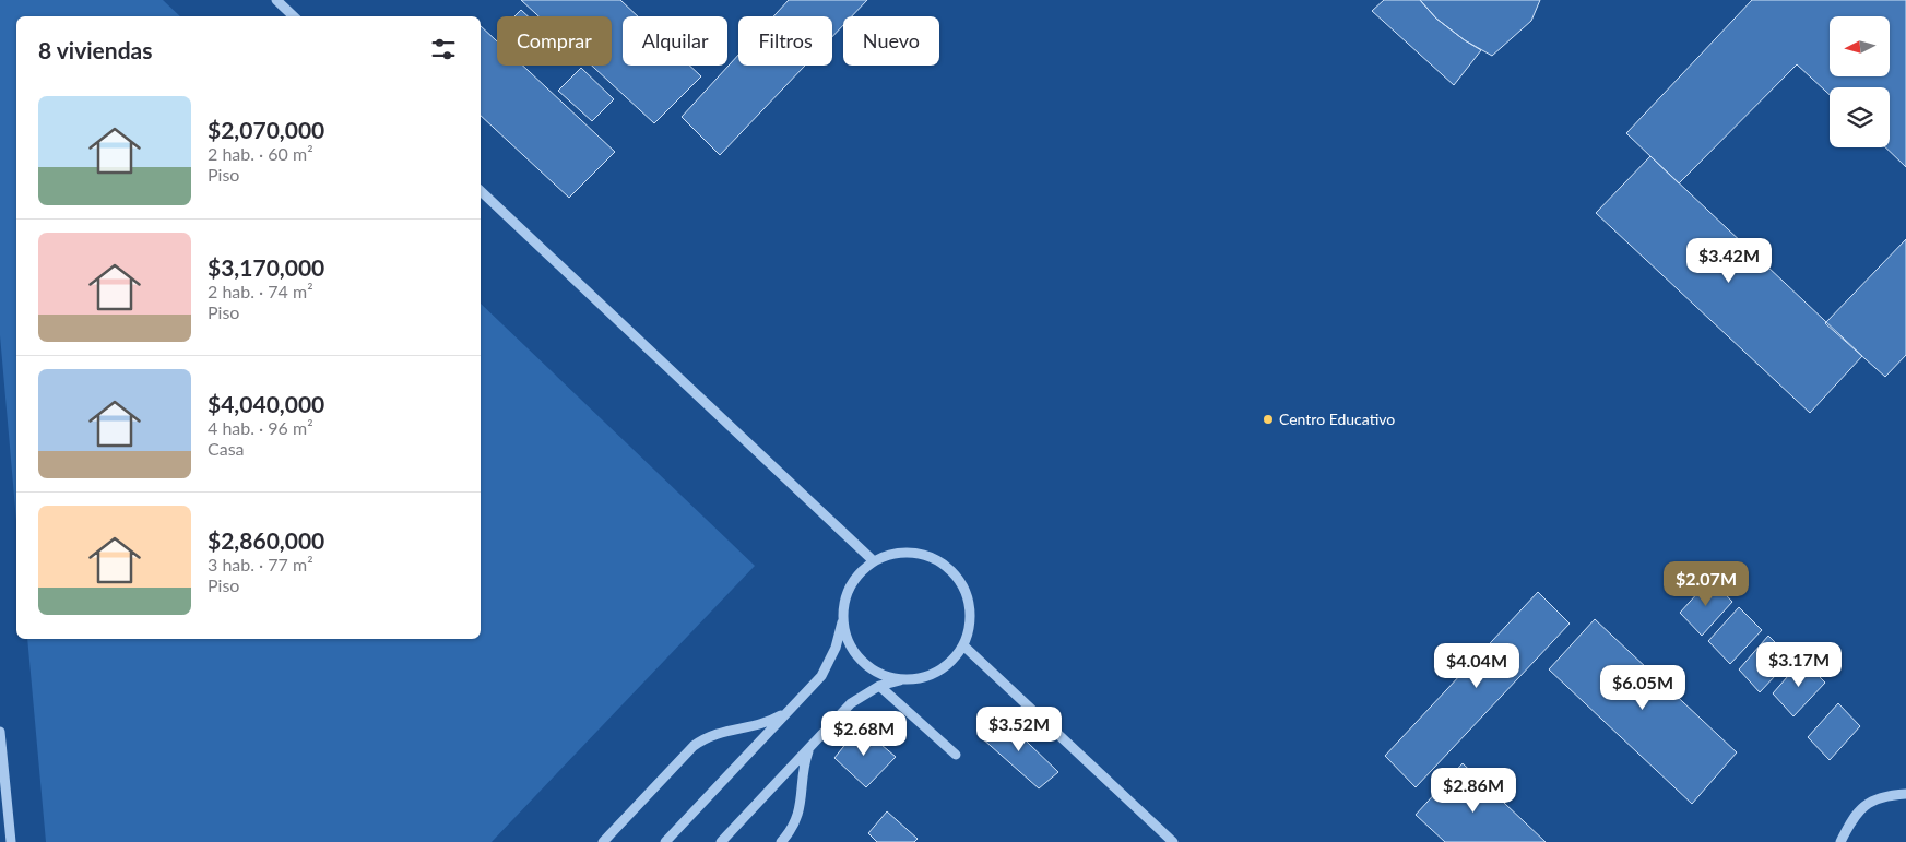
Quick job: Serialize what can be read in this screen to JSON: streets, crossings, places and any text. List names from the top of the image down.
{
  "places": ["Centro Educativo"],
  "north": "left",
  "page": {
    "chip": [
      "Comprar",
      "Alquilar",
      "Filtros",
      "Nuevo"
    ],
    "heading": "8 viviendas",
    "list": [
      {
        "name": "$2,070,000",
        "note": "2 hab. · 60 m² · Piso"
      },
      {
        "name": "$3,170,000",
        "note": "2 hab. · 74 m² · Piso"
      },
      {
        "name": "$4,040,000",
        "note": "4 hab. · 96 m² · Casa"
      },
      {
        "name": "$2,860,000",
        "note": "3 hab. · 77 m² · Piso"
      }
    ],
    "price": [
      "$3.42M",
      "$2.07M",
      "$3.17M",
      "$4.04M",
      "$6.05M",
      "$3.52M",
      "$2.68M",
      "$2.86M"
    ]
  }
}
